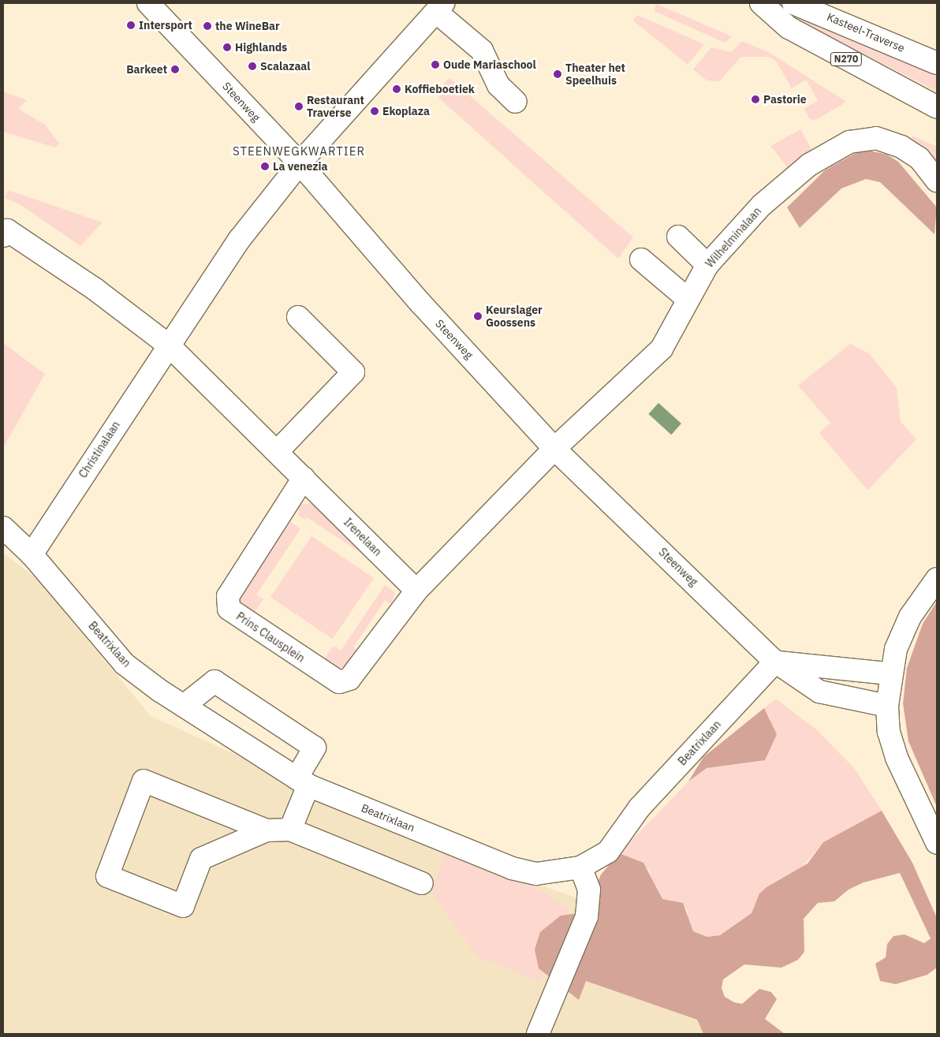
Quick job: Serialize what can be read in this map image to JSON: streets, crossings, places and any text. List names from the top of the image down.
{
  "streets": {
    "street": [
      "Kasteel-Traverse",
      "N270",
      "Steenweg",
      "Wilhelminalaan",
      "Christinalaan",
      "Irenelaan",
      "Prins Clausplein",
      "Beatrixlaan"
    ]
  },
  "crossings": [
    ["Steenweg", "Wilhelminalaan"],
    ["Steenweg", "Christinalaan"],
    ["Steenweg", "Beatrixlaan"],
    ["Christinalaan", "Irenelaan"],
    ["Christinalaan", "Beatrixlaan"],
    ["Irenelaan", "Prins Clausplein"]
  ],
  "districts": ["STEENWEGKWARTIER"],
  "places": [
    "Intersport",
    "the WineBar",
    "Highlands",
    "Oude Mariaschool",
    "Scalazaal",
    "Barkeet",
    "Theater het Speelhuis",
    "Koffieboetiek",
    "Pastorie",
    "Restaurant Traverse",
    "Ekoplaza",
    "La venezia",
    "Keurslager Goossens"
  ]
}
